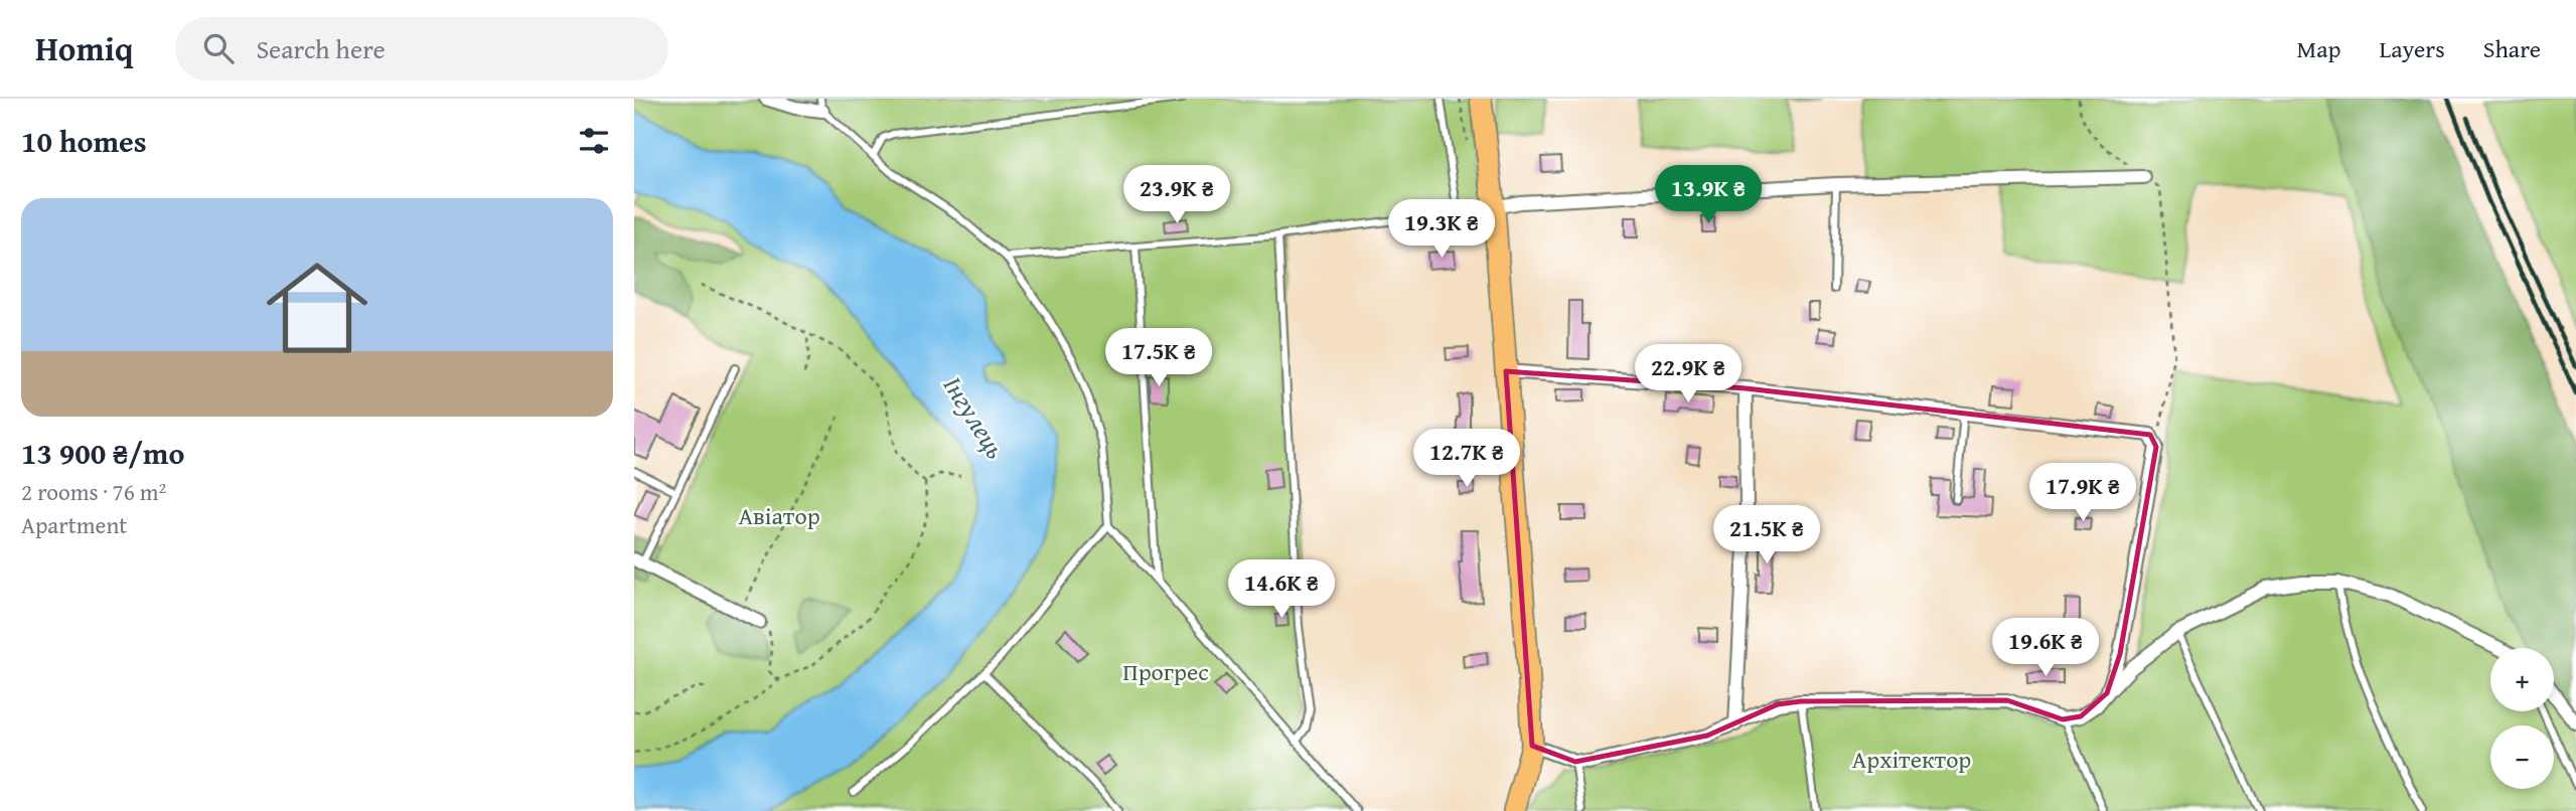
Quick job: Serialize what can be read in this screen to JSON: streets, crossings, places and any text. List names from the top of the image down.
{
  "water": ["Інгулець"],
  "parks": ["Авіатор", "Прогрес", "Архітектор"],
  "page": {
    "header": "Homiq",
    "search": "Search here",
    "nav": ["Map", "Layers", "Share"],
    "heading": "10 homes",
    "price": [
      "23.9K ₴",
      "13.9K ₴",
      "19.3K ₴",
      "17.5K ₴",
      "22.9K ₴",
      "12.7K ₴",
      "17.9K ₴",
      "21.5K ₴",
      "14.6K ₴",
      "19.6K ₴"
    ],
    "list": [
      {
        "name": "13 900 ₴/mo",
        "note": "2 rooms · 76 m² · Apartment"
      }
    ],
    "map_buttons": ["+", "−"]
  }
}
